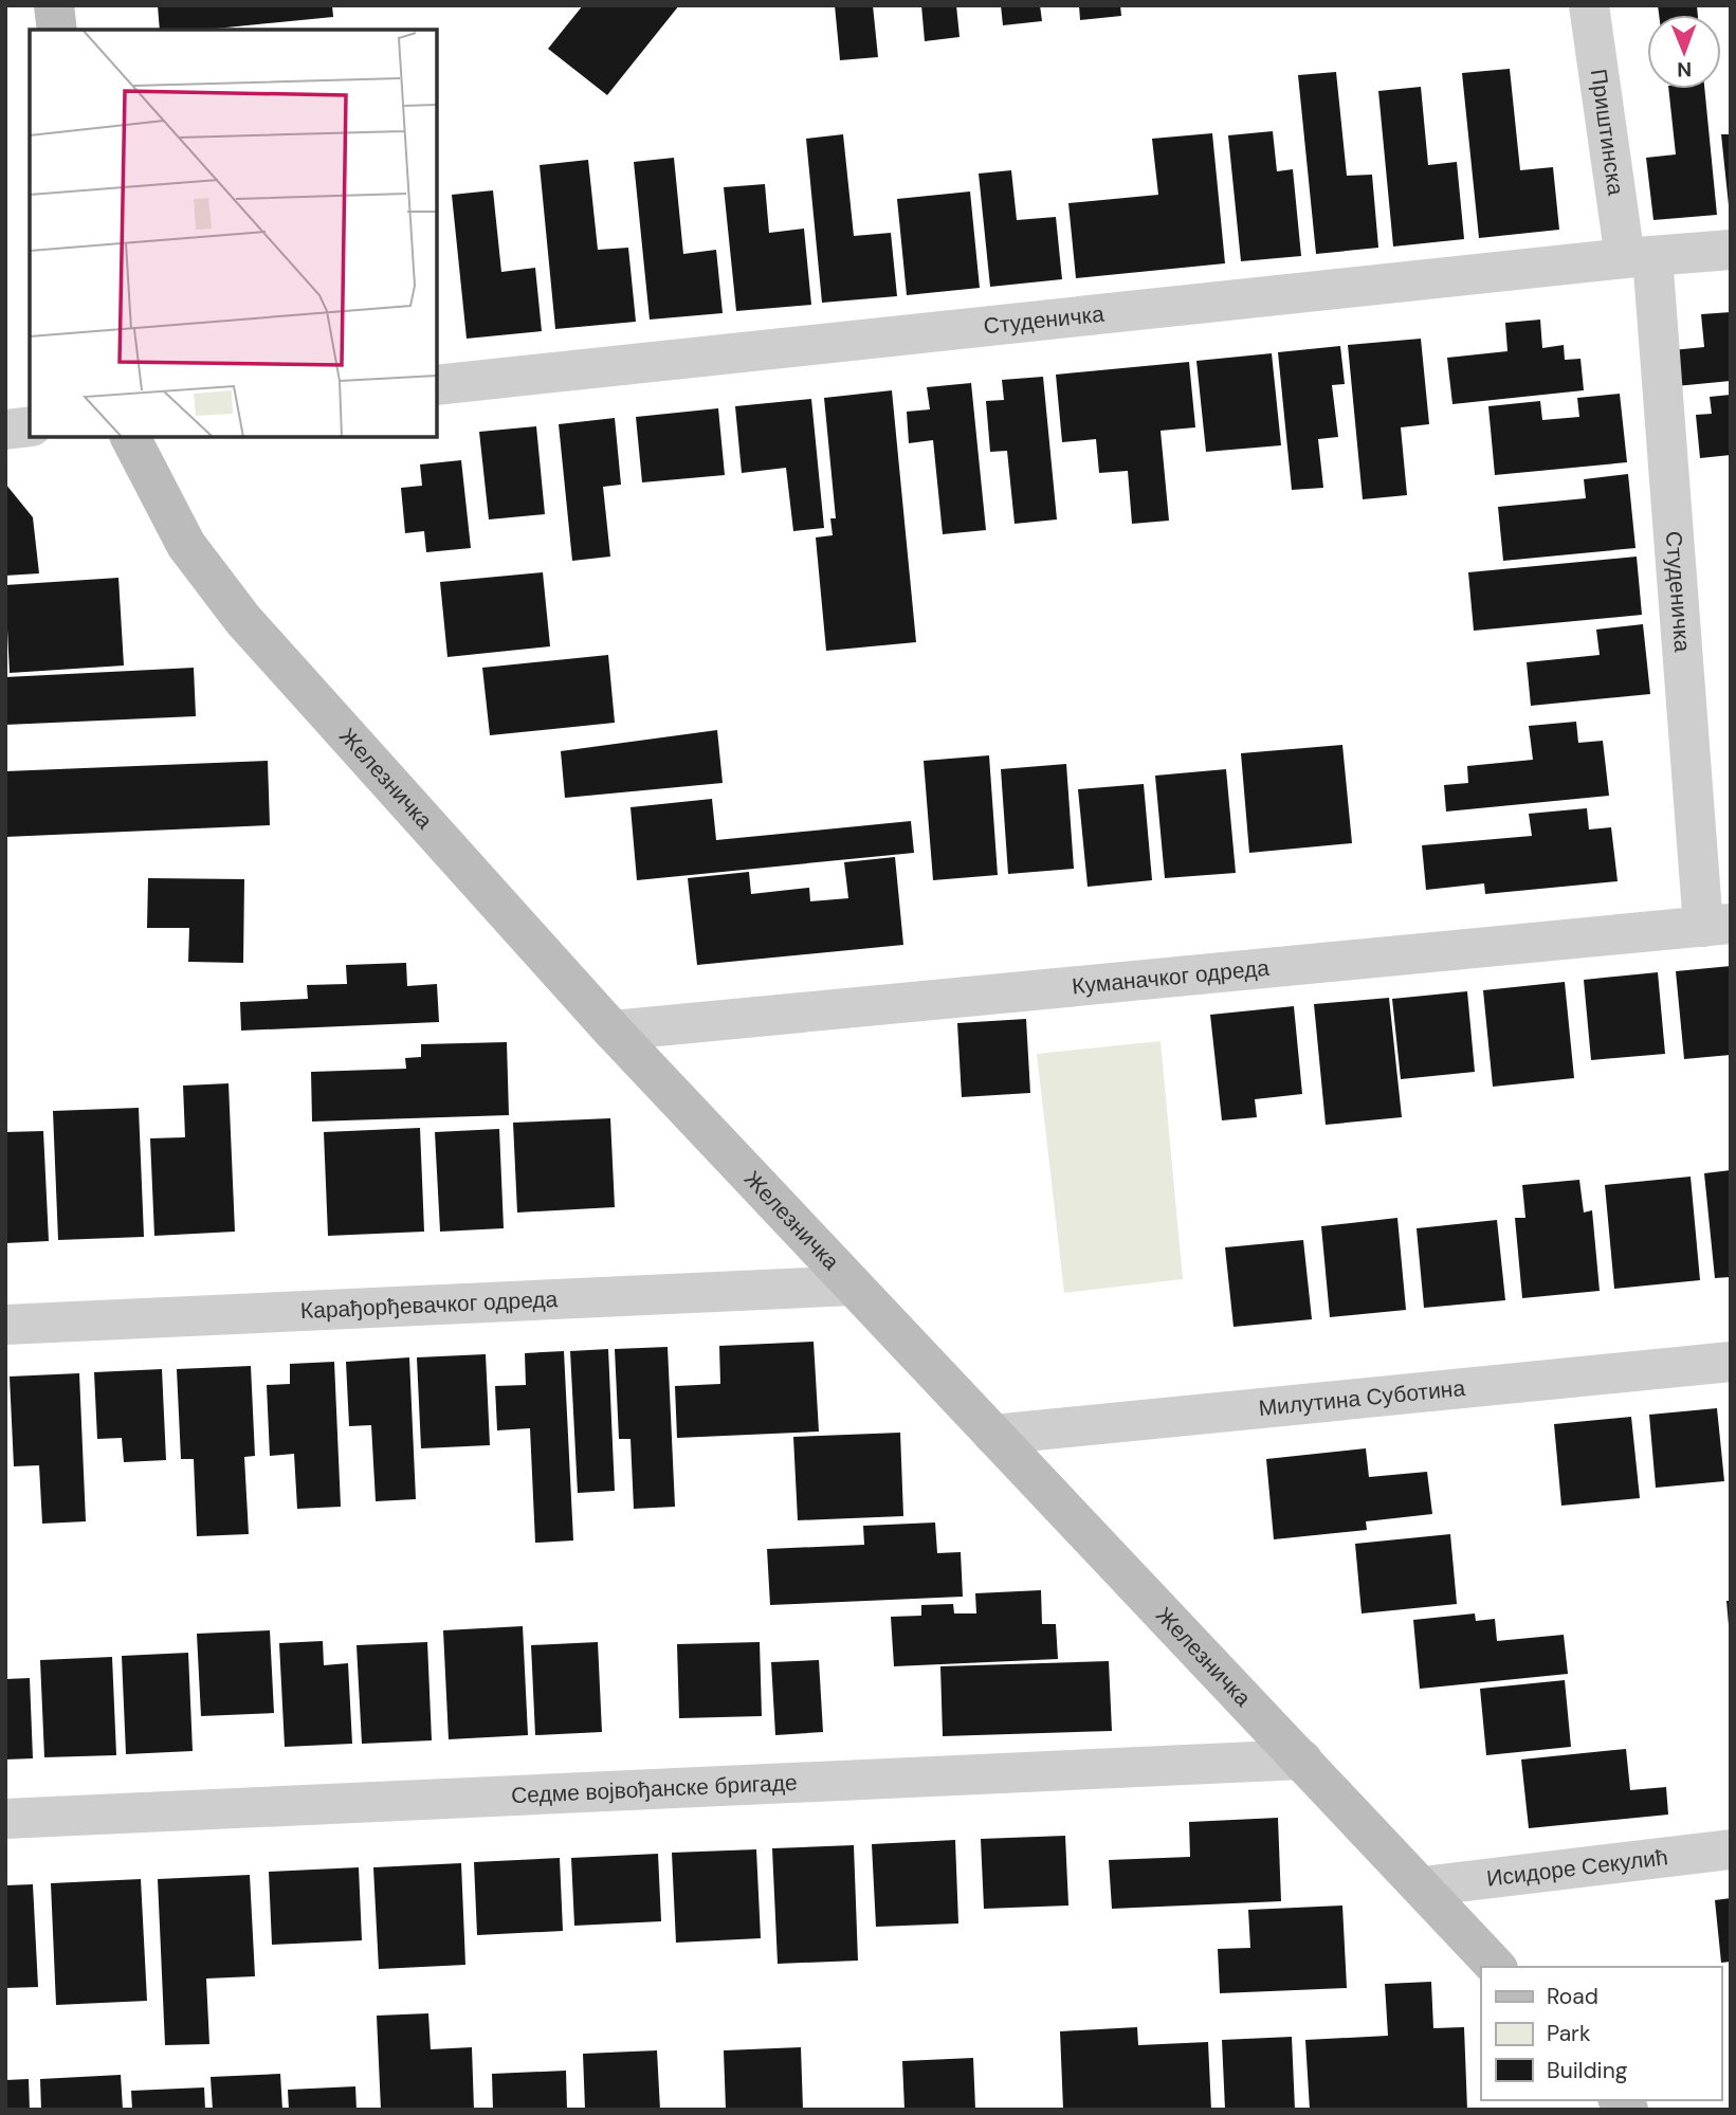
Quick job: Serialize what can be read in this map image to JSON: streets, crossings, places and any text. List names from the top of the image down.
{
  "streets": {
    "street": [
      "Приштинска",
      "Студеничка",
      "Железничка",
      "Куманачког одреда",
      "Карађорђевачког одреда",
      "Милутина Суботина",
      "Седме војвођанске бригаде",
      "Исидоре Секулић"
    ]
  },
  "crossings": [
    ["Приштинска", "Студеничка"],
    ["Студеничка", "Куманачког одреда"],
    ["Железничка", "Куманачког одреда"],
    ["Железничка", "Карађорђевачког одреда"],
    ["Железничка", "Милутина Суботина"],
    ["Железничка", "Седме војвођанске бригаде"],
    ["Железничка", "Исидоре Секулић"]
  ],
  "legend": ["Road", "Park", "Building"],
  "north": "bottom"
}
